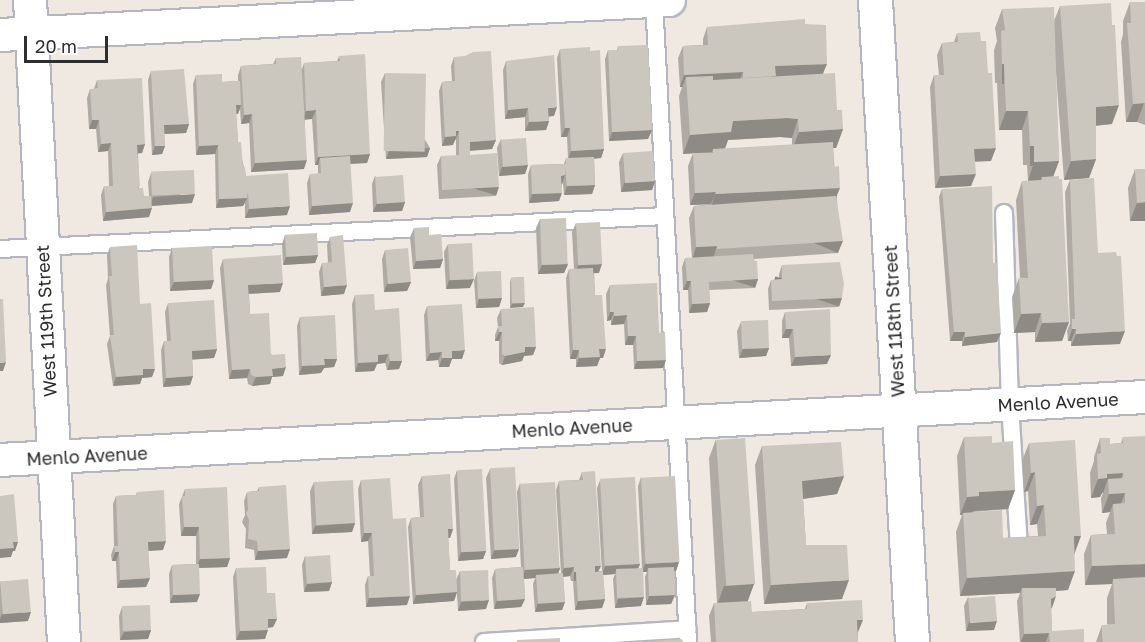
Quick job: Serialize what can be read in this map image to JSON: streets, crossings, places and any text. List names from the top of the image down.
{
  "streets": {
    "street": ["West 119th Street", "West 118th Street", "Menlo Avenue"]
  },
  "crossings": [
    ["West 119th Street", "Menlo Avenue"],
    ["West 118th Street", "Menlo Avenue"]
  ],
  "scale_bar": "20 m"
}
